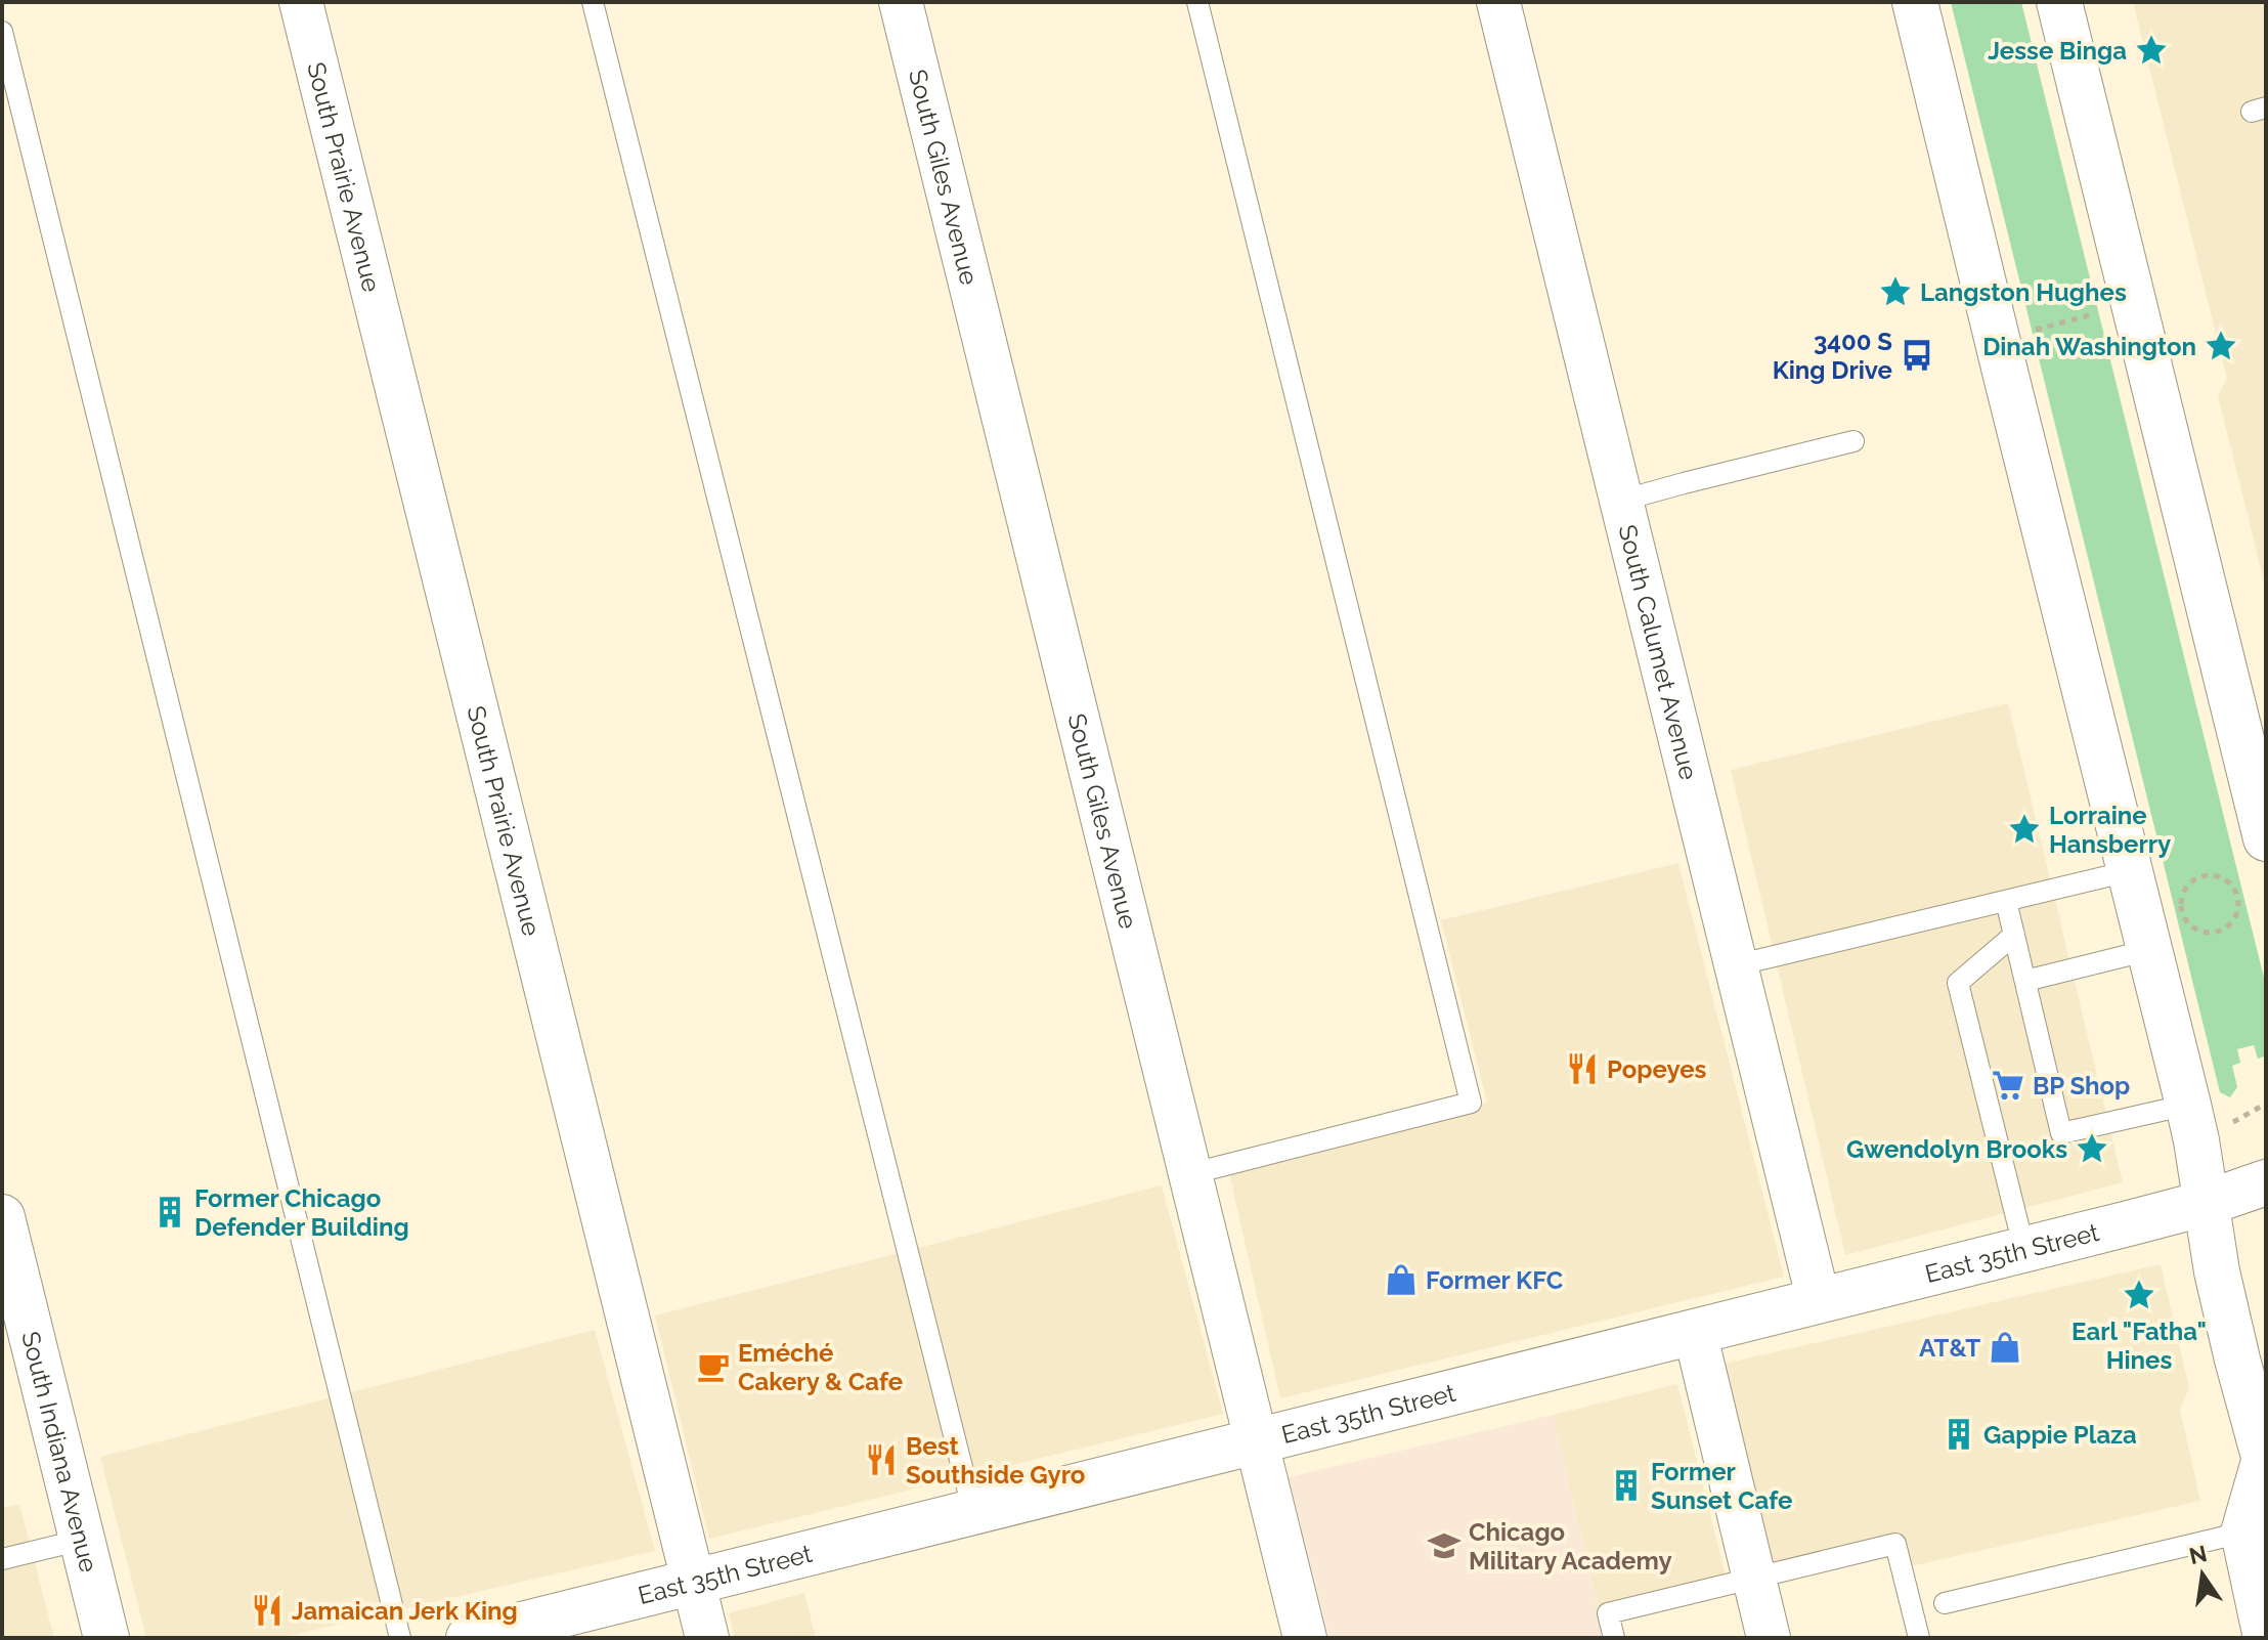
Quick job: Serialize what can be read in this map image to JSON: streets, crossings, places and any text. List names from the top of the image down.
{
  "streets": {
    "main road": ["East 35th Street", "South Indiana Avenue"],
    "street": ["South Prairie Avenue", "South Giles Avenue", "South Calumet Avenue"]
  },
  "crossings": [
    ["South Prairie Avenue", "East 35th Street"],
    ["South Giles Avenue", "East 35th Street"],
    ["South Calumet Avenue", "East 35th Street"]
  ],
  "places": {
    "place": [
      "Jesse Binga",
      "Langston Hughes",
      "Dinah Washington",
      "Lorraine Hansberry",
      "Gwendolyn Brooks",
      "Earl \"Fatha\" Hines"
    ],
    "bus stop": ["3400 S King Drive"],
    "restaurant": ["Popeyes", "Best Southside Gyro", "Jamaican Jerk King"],
    "supermarket": ["BP Shop"],
    "building": ["Former Chicago Defender Building", "Gappie Plaza", "Former Sunset Cafe"],
    "shop": ["Former KFC", "AT&T"],
    "cafe": ["Eméché Cakery & Cafe"],
    "school or university": ["Chicago Military Academy"]
  },
  "north": "top"
}
